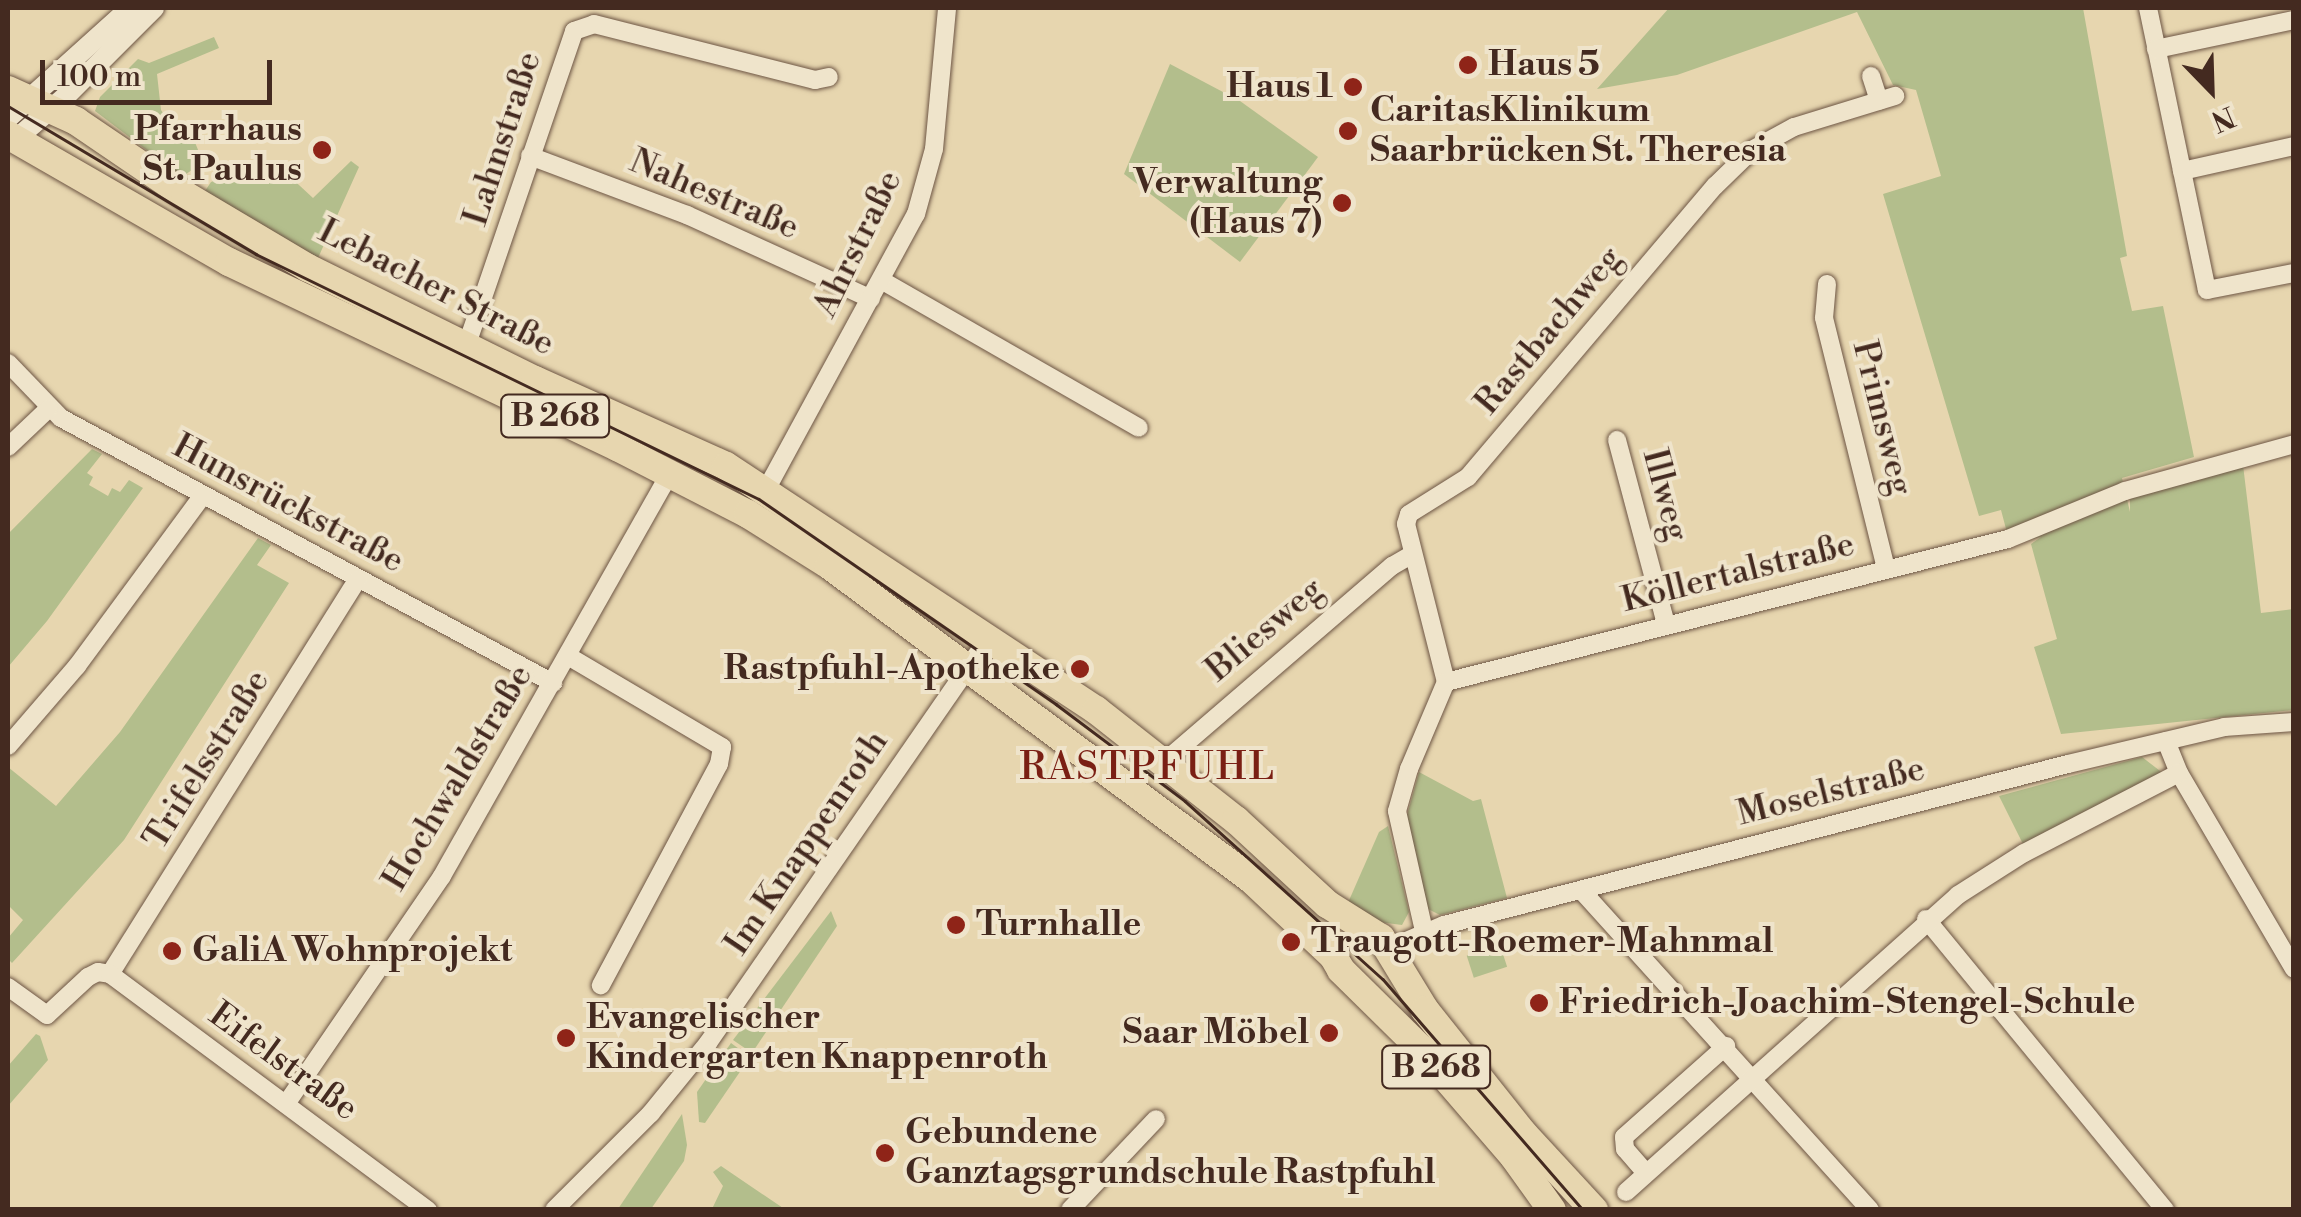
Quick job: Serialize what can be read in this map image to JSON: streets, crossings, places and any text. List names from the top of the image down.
{
  "streets": {
    "main road": ["Lebacher Straße", "B 268"],
    "street": [
      "Lahnstraße",
      "Nahestraße",
      "Ahrstraße",
      "Rastbachweg",
      "Primsweg",
      "Illweg",
      "Hunsrückstraße",
      "Köllertalstraße",
      "Bliesweg",
      "Trifelsstraße",
      "Hochwaldstraße",
      "Moselstraße",
      "Im Knappenroth",
      "Eifelstraße"
    ]
  },
  "crossings": [
    ["Lahnstraße", "Nahestraße"],
    ["Lahnstraße", "Lebacher Straße"],
    ["Nahestraße", "Ahrstraße"],
    ["Ahrstraße", "Lebacher Straße"],
    ["Lebacher Straße", "B 268"],
    ["Lebacher Straße", "Hochwaldstraße"],
    ["Lebacher Straße", "Im Knappenroth"],
    ["Rastbachweg", "Köllertalstraße"],
    ["Rastbachweg", "Bliesweg"],
    ["B 268", "Bliesweg"],
    ["B 268", "Moselstraße"],
    ["B 268", "Im Knappenroth"],
    ["Primsweg", "Köllertalstraße"],
    ["Illweg", "Köllertalstraße"],
    ["Hunsrückstraße", "Trifelsstraße"],
    ["Hunsrückstraße", "Hochwaldstraße"],
    ["Trifelsstraße", "Eifelstraße"],
    ["Hochwaldstraße", "Eifelstraße"]
  ],
  "districts": ["RASTPFUHL"],
  "places": [
    "Haus 5",
    "Haus 1",
    "CaritasKlinikum Saarbrücken St. Theresia",
    "Pfarrhaus St. Paulus",
    "Verwaltung (Haus 7)",
    "Rastpfuhl-Apotheke",
    "Turnhalle",
    "Traugott-Roemer-Mahnmal",
    "GaliA Wohnprojekt",
    "Friedrich-Joachim-Stengel-Schule",
    "Saar Möbel",
    "Evangelischer Kindergarten Knappenroth",
    "Gebundene Ganztagsgrundschule Rastpfuhl"
  ],
  "scale_bar": "100 m",
  "north": "bottom right"
}
